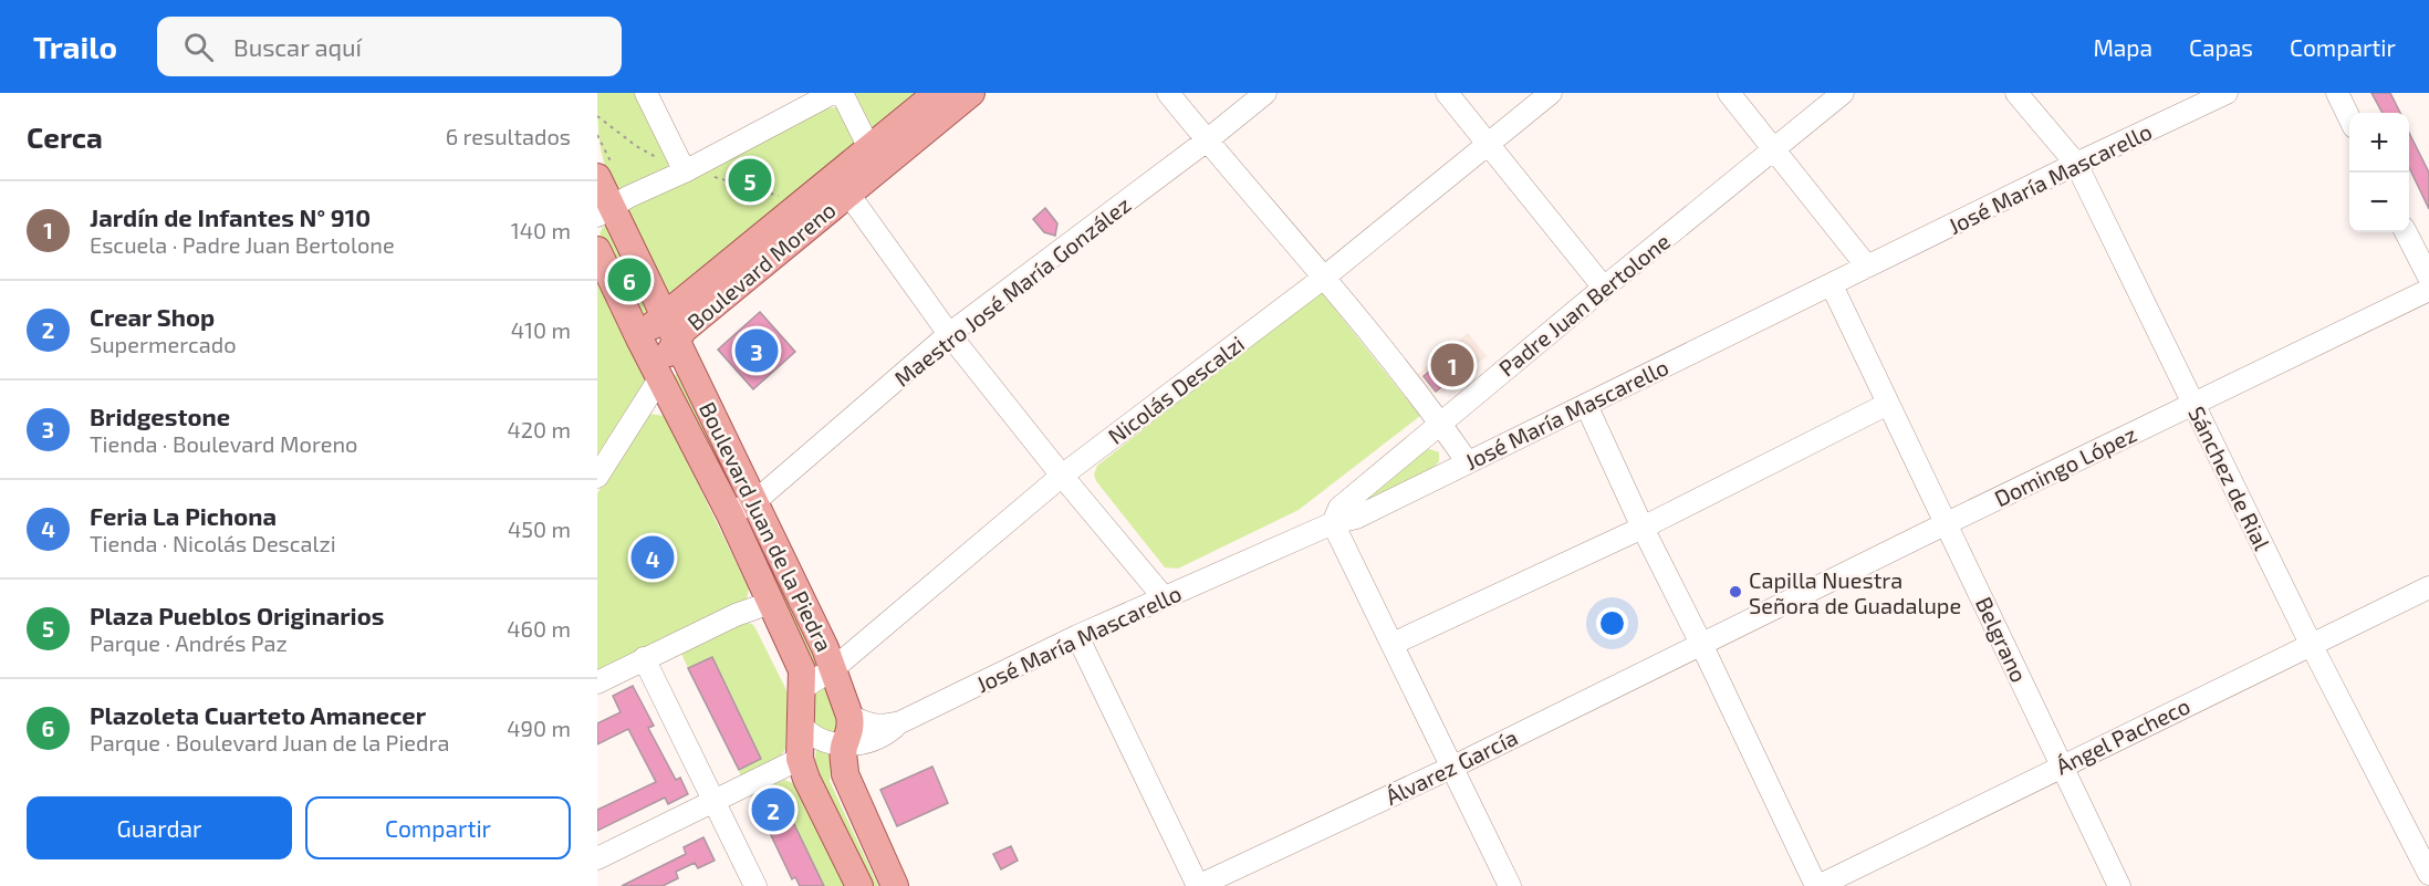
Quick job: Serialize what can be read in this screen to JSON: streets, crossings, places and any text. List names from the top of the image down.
{
  "streets": {
    "main road": ["Boulevard Moreno", "Boulevard Juan de la Piedra"],
    "street": [
      "José María Mascarello",
      "Maestro José María González",
      "Padre Juan Bertolone",
      "Nicolás Descalzi",
      "Domingo López",
      "Sánchez de Rial",
      "Belgrano",
      "Ángel Pacheco",
      "Álvarez García"
    ]
  },
  "crossings": [
    ["José María Mascarello", "Padre Juan Bertolone"],
    ["José María Mascarello", "Sánchez de Rial"],
    ["José María Mascarello", "Boulevard Juan de la Piedra"],
    ["José María Mascarello", "Belgrano"],
    ["Boulevard Moreno", "Boulevard Juan de la Piedra"],
    ["Maestro José María González", "Boulevard Juan de la Piedra"],
    ["Nicolás Descalzi", "Boulevard Juan de la Piedra"],
    ["Domingo López", "Sánchez de Rial"],
    ["Domingo López", "Belgrano"],
    ["Domingo López", "Álvarez García"],
    ["Sánchez de Rial", "Ángel Pacheco"],
    ["Belgrano", "Ángel Pacheco"]
  ],
  "places": ["Capilla Nuestra Señora de Guadalupe"],
  "page": {
    "header": "Trailo",
    "search": "Buscar aquí",
    "nav": ["Mapa", "Capas", "Compartir"],
    "heading": ["Cerca", "6 resultados"],
    "map_buttons": ["+", "−"],
    "pins": [
      "5",
      "6",
      "3",
      "1",
      "4",
      "2"
    ],
    "list": [
      {
        "mark": "1",
        "name": "Jardín de Infantes N° 910",
        "note": "Escuela · Padre Juan Bertolone",
        "value": "140 m"
      },
      {
        "mark": "2",
        "name": "Crear Shop",
        "note": "Supermercado",
        "value": "410 m"
      },
      {
        "mark": "3",
        "name": "Bridgestone",
        "note": "Tienda · Boulevard Moreno",
        "value": "420 m"
      },
      {
        "mark": "4",
        "name": "Feria La Pichona",
        "note": "Tienda · Nicolás Descalzi",
        "value": "450 m"
      },
      {
        "mark": "5",
        "name": "Plaza Pueblos Originarios",
        "note": "Parque · Andrés Paz",
        "value": "460 m"
      },
      {
        "mark": "6",
        "name": "Plazoleta Cuarteto Amanecer",
        "note": "Parque · Boulevard Juan de la Piedra",
        "value": "490 m"
      }
    ],
    "buttons": ["Guardar", "Compartir"]
  }
}
